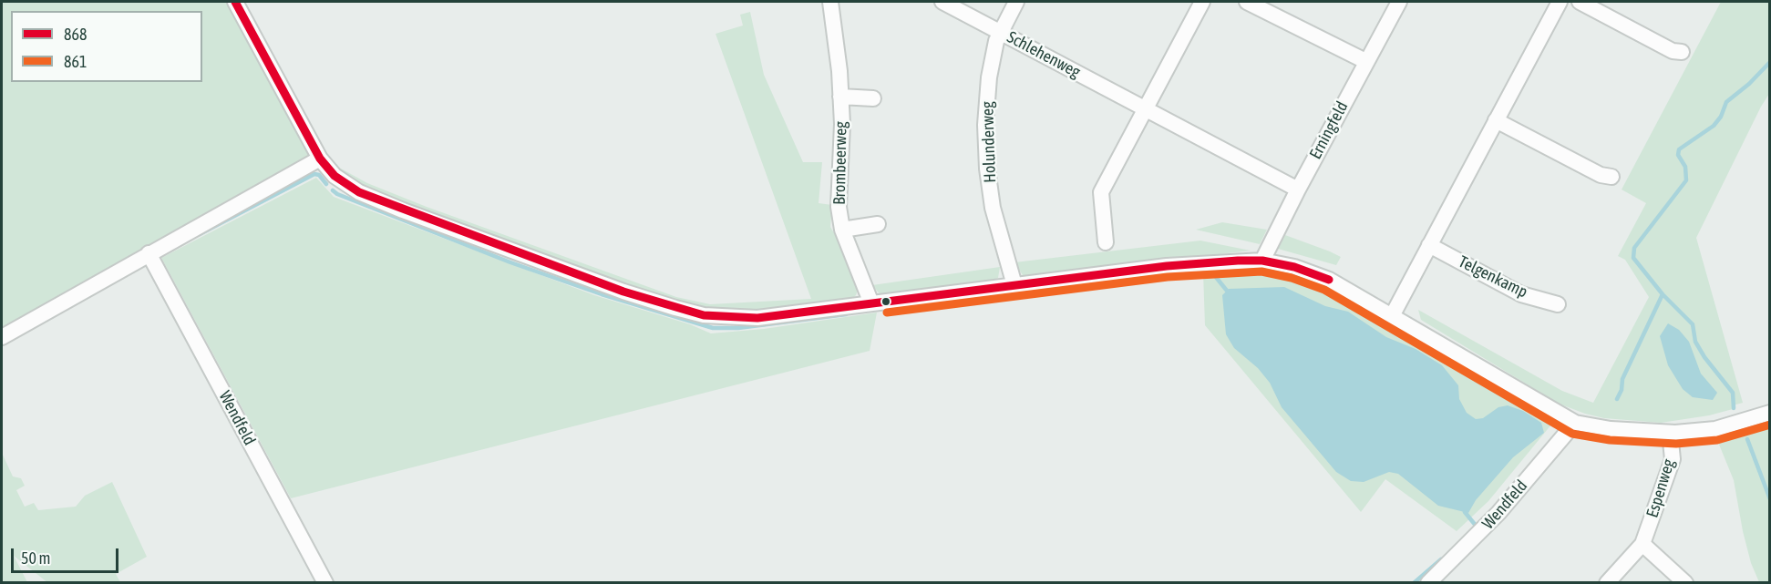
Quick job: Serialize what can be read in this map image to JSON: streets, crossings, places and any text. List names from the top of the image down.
{
  "streets": {
    "street": [
      "Schlehenweg",
      "Erningfeld",
      "Holunderweg",
      "Brombeerweg",
      "Telgenkamp",
      "Wendfeld",
      "Espenweg"
    ]
  },
  "crossings": [
    ["Schlehenweg", "Erningfeld"],
    ["Schlehenweg", "Holunderweg"]
  ],
  "lines": ["transit line 868", "transit line 861"],
  "legend": ["868", "861"],
  "scale_bar": "50 m"
}
